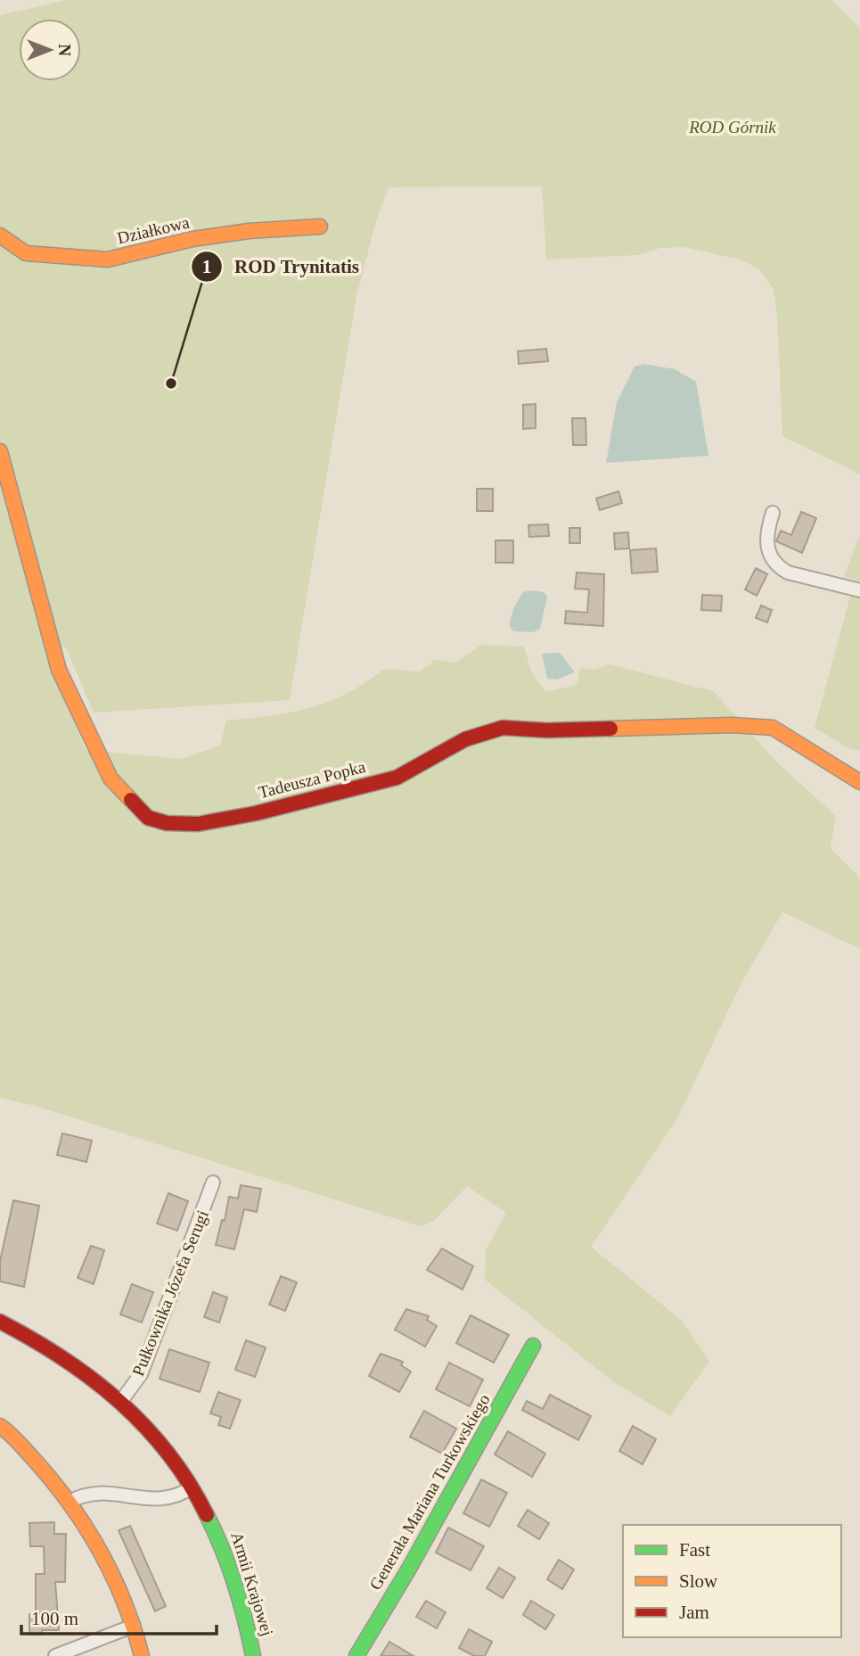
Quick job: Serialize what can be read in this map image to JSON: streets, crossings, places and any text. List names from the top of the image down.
{
  "streets": {
    "street": [
      "Działkowa",
      "Tadeusza Popka",
      "Pułkownika Józefa Serugi",
      "Generała Mariana Turkowskiego",
      "Armii Krajowej"
    ]
  },
  "crossings": [
    ["Pułkownika Józefa Serugi", "Armii Krajowej"]
  ],
  "parks": ["ROD Górnik"],
  "places": ["ROD Trynitatis"],
  "legend": ["Fast", "Slow", "Jam"],
  "scale_bar": "100 m",
  "north": "right"
}
